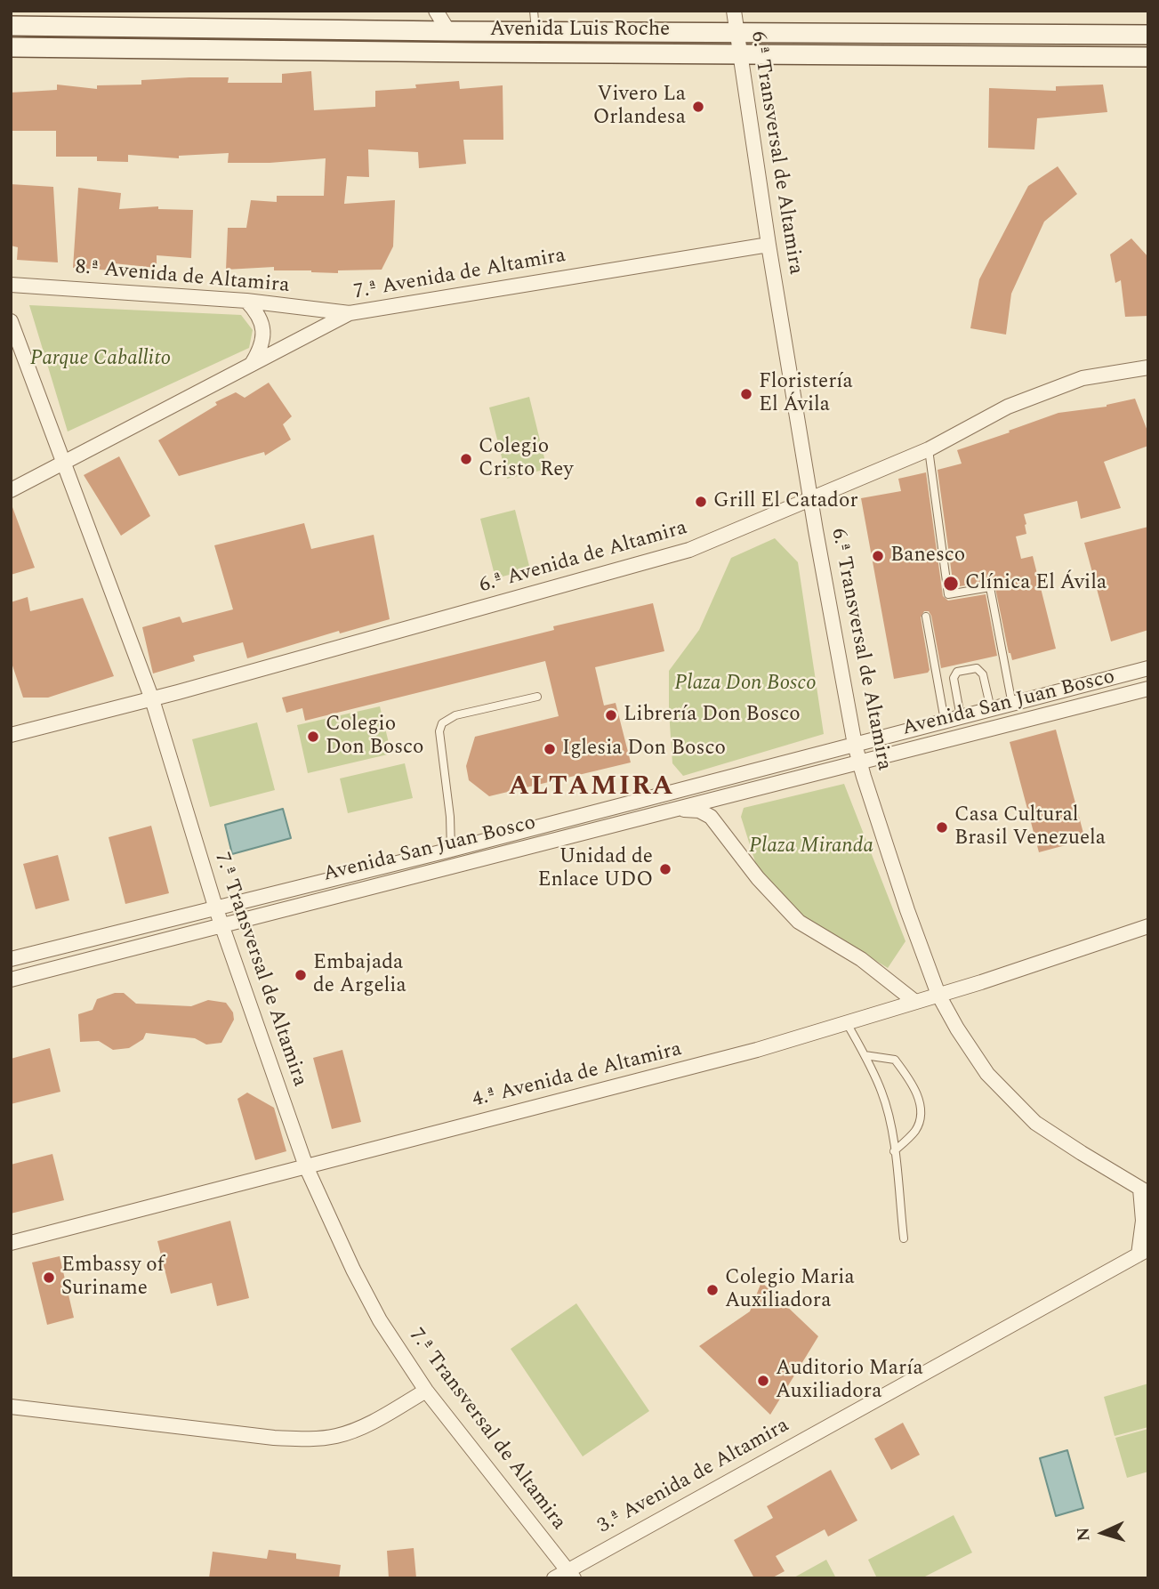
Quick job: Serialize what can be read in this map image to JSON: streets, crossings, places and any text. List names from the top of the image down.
{
  "streets": {
    "main road": ["Avenida Luis Roche"],
    "street": [
      "6.ª Transversal de Altamira",
      "7.ª Avenida de Altamira",
      "8.ª Avenida de Altamira",
      "6.ª Avenida de Altamira",
      "Avenida San Juan Bosco",
      "7.ª Transversal de Altamira",
      "4.ª Avenida de Altamira",
      "3.ª Avenida de Altamira"
    ]
  },
  "crossings": [
    ["Avenida Luis Roche", "6.ª Transversal de Altamira"],
    ["6.ª Transversal de Altamira", "7.ª Avenida de Altamira"],
    ["6.ª Transversal de Altamira", "6.ª Avenida de Altamira"],
    ["6.ª Transversal de Altamira", "Avenida San Juan Bosco"],
    ["6.ª Transversal de Altamira", "4.ª Avenida de Altamira"],
    ["7.ª Avenida de Altamira", "8.ª Avenida de Altamira"],
    ["7.ª Avenida de Altamira", "7.ª Transversal de Altamira"],
    ["6.ª Avenida de Altamira", "7.ª Transversal de Altamira"],
    ["Avenida San Juan Bosco", "7.ª Transversal de Altamira"],
    ["7.ª Transversal de Altamira", "4.ª Avenida de Altamira"],
    ["7.ª Transversal de Altamira", "3.ª Avenida de Altamira"]
  ],
  "districts": ["ALTAMIRA"],
  "parks": ["Parque Caballito", "Plaza Don Bosco", "Plaza Miranda"],
  "places": [
    "Vivero La Orlandesa",
    "Floristería El Ávila",
    "Colegio Cristo Rey",
    "Grill El Catador",
    "Banesco",
    "Clínica El Ávila",
    "Librería Don Bosco",
    "Colegio Don Bosco",
    "Iglesia Don Bosco",
    "Casa Cultural Brasil Venezuela",
    "Unidad de Enlace UDO",
    "Embajada de Argelia",
    "Embassy of Suriname",
    "Colegio Maria Auxiliadora",
    "Auditorio María Auxiliadora"
  ],
  "north": "left"
}
